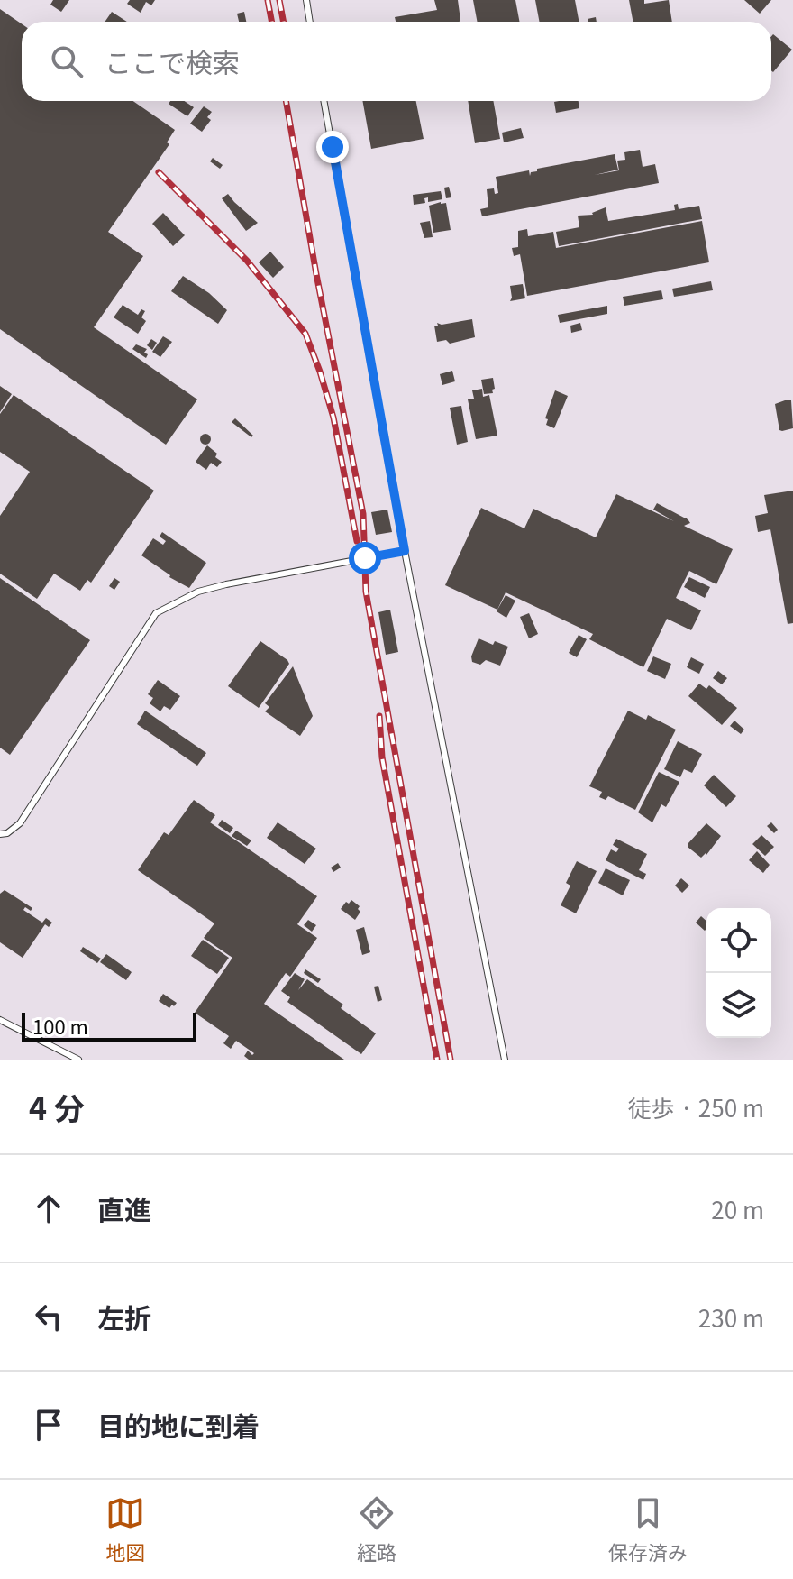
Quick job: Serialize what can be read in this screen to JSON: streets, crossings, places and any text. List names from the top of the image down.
{
  "scale_bar": "100 m",
  "page": {
    "search": "ここで検索",
    "scale": "100 m",
    "heading": ["4 分", "徒歩 · 250 m"],
    "list": [
      ["直進", "20 m"],
      ["左折", "230 m"],
      "目的地に到着"
    ],
    "nav": ["地図", "経路", "保存済み"]
  }
}
